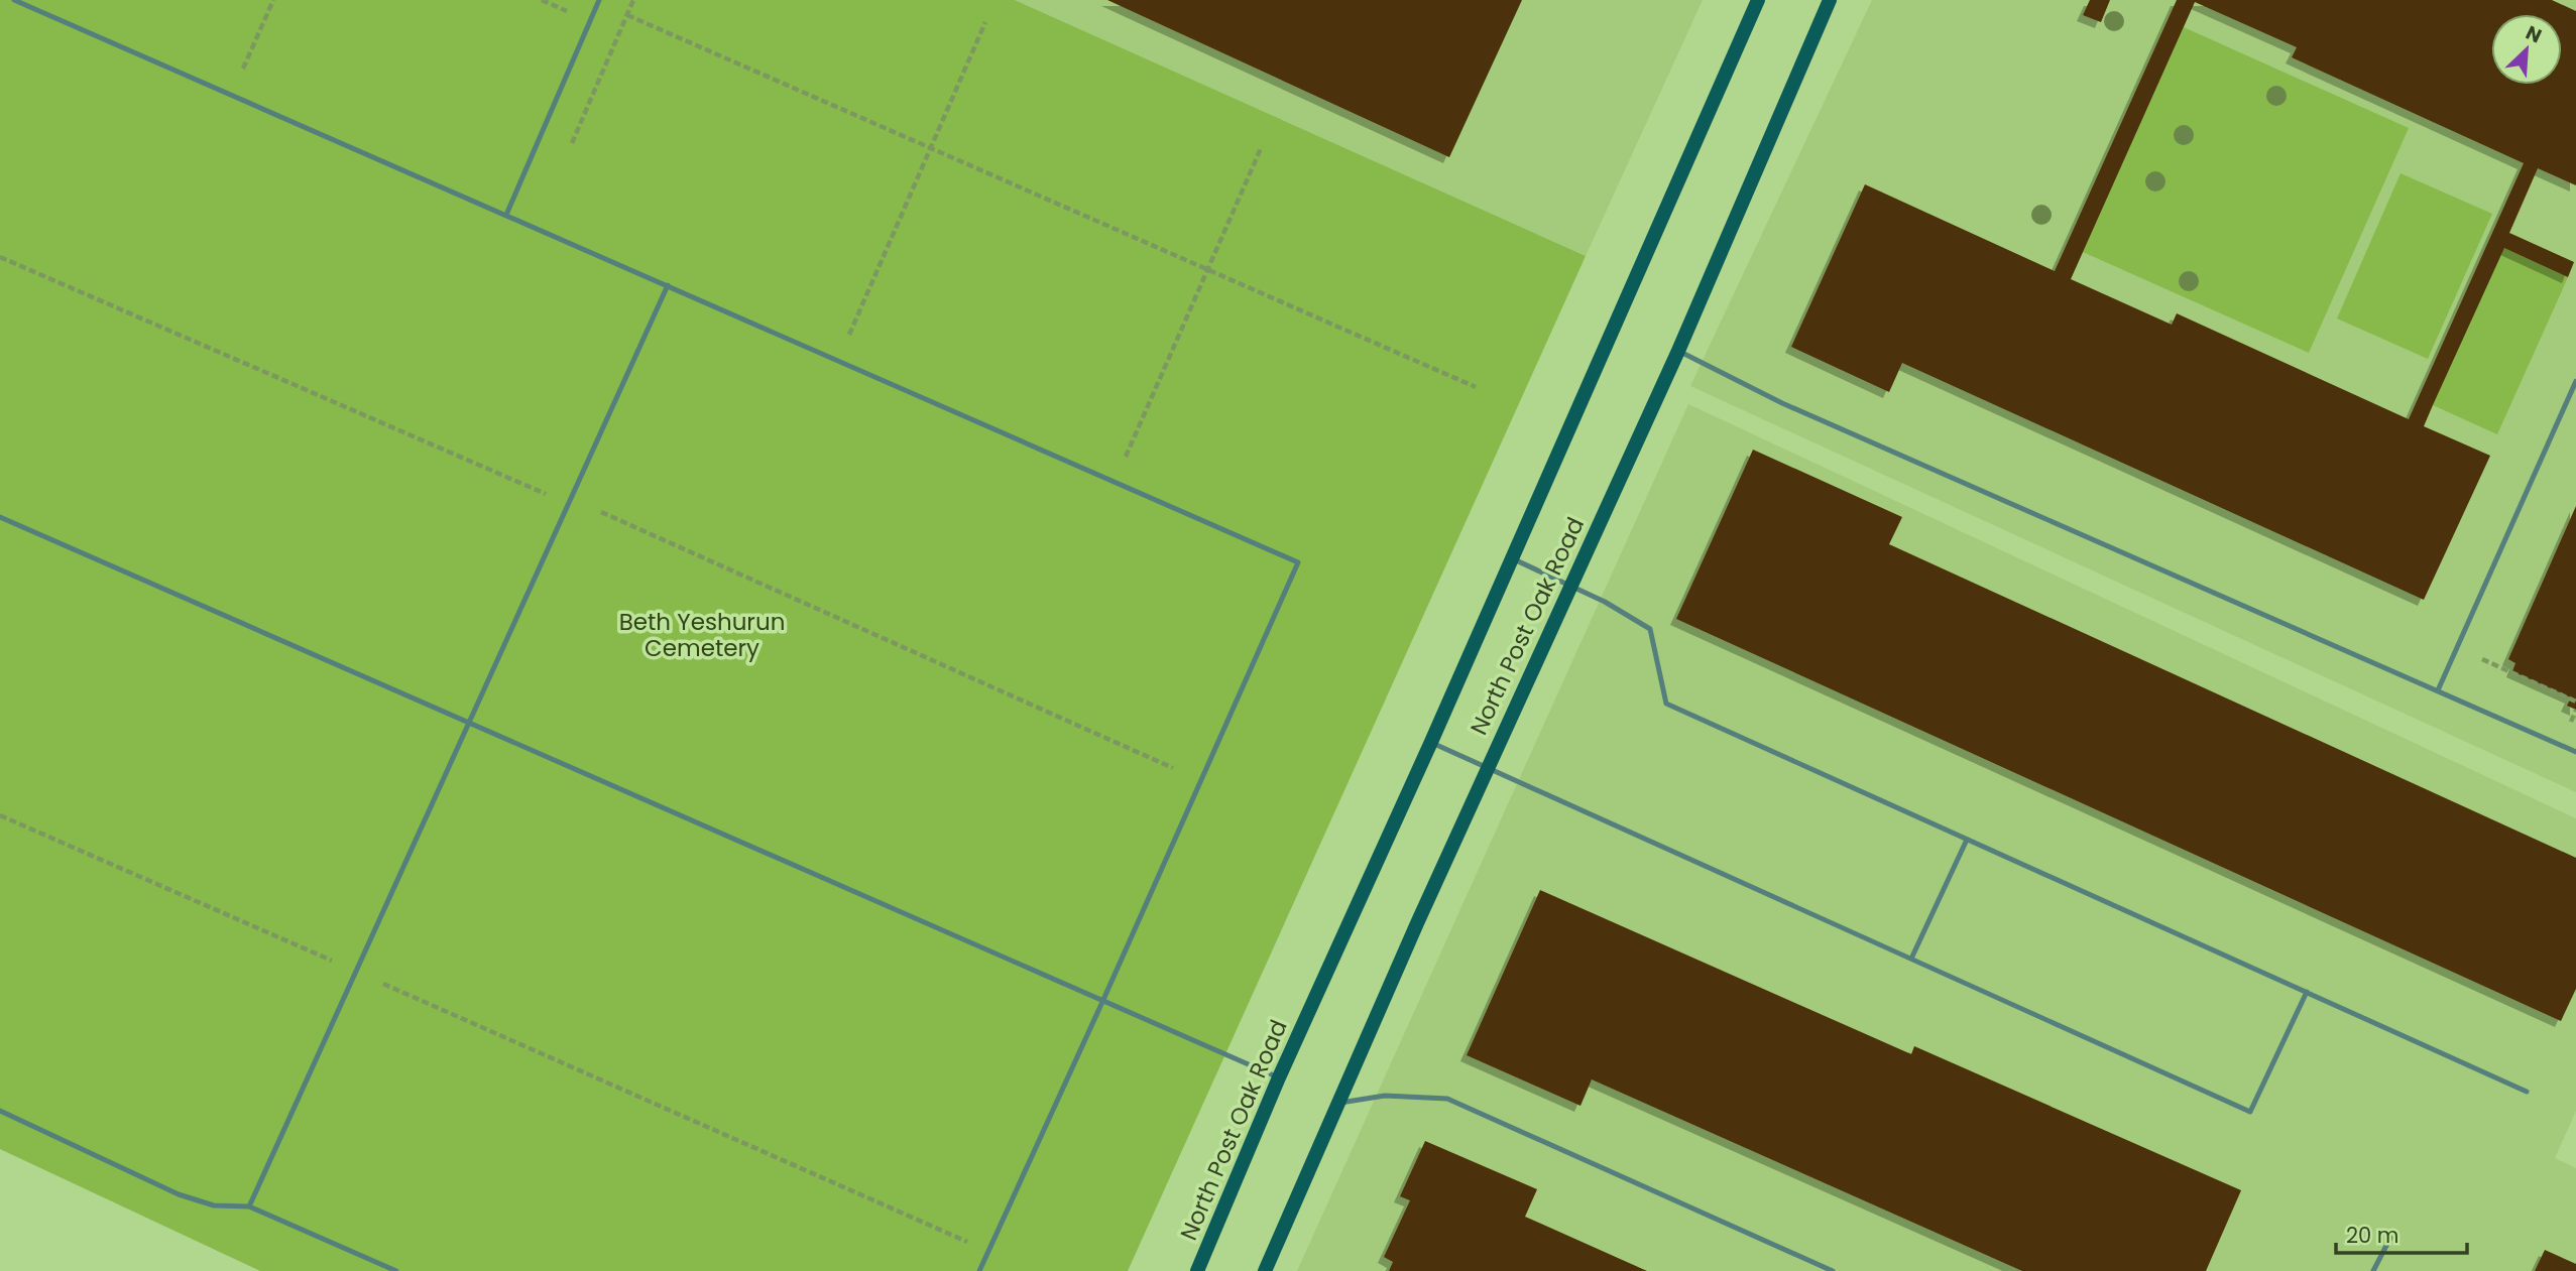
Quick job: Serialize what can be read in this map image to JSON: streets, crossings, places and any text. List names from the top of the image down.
{
  "streets": {
    "main road": ["North Post Oak Road"]
  },
  "parks": ["Beth Yeshurun Cemetery"],
  "scale_bar": "20 m",
  "north": "top right"
}
